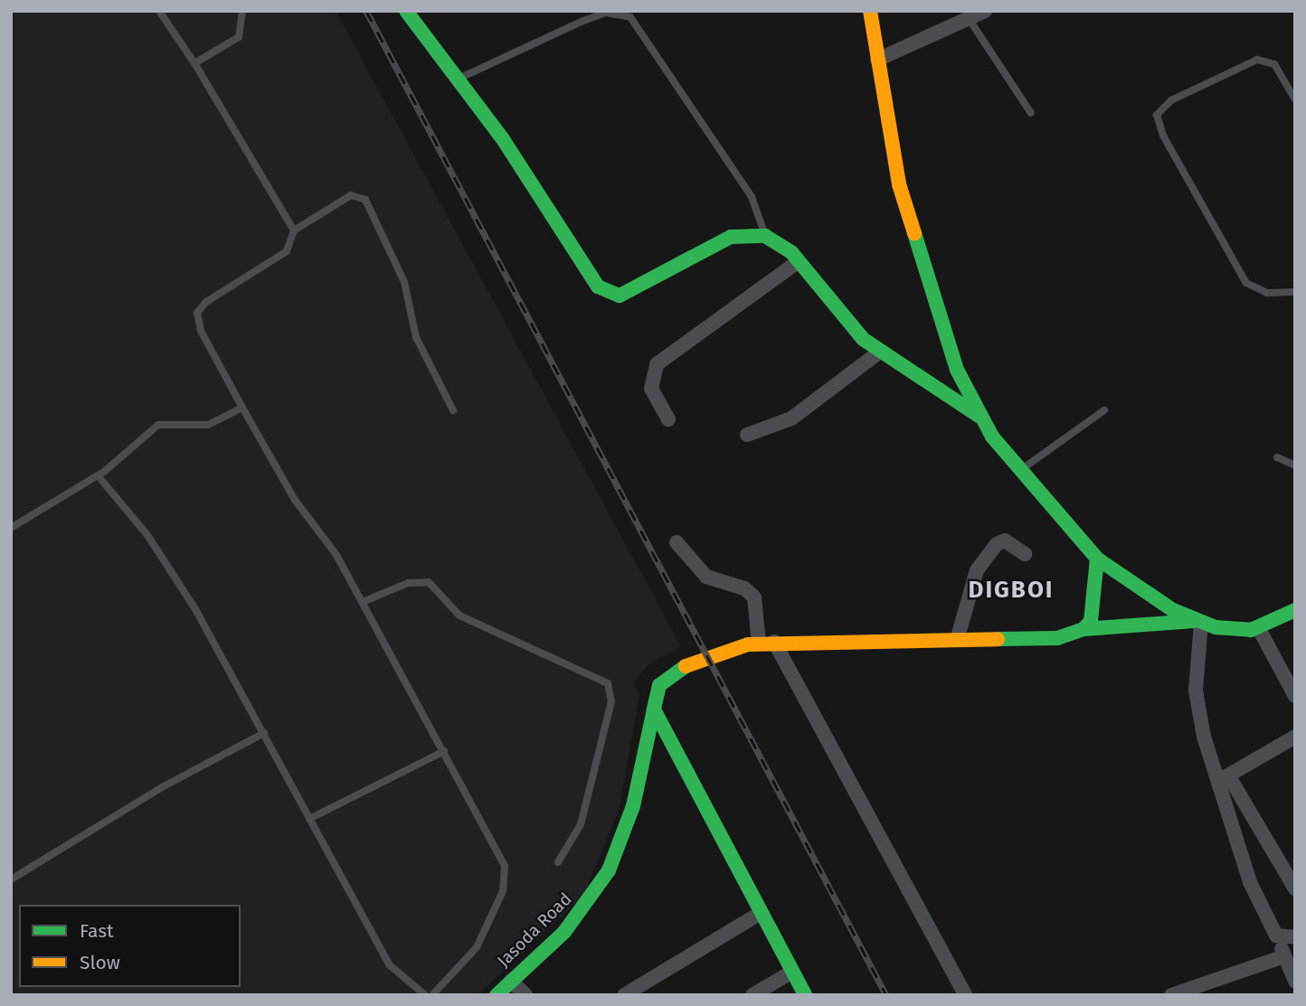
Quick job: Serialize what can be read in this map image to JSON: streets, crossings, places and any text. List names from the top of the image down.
{
  "streets": {
    "main road": ["Jasoda Road"]
  },
  "districts": ["DIGBOI"],
  "legend": ["Fast", "Slow"]
}
